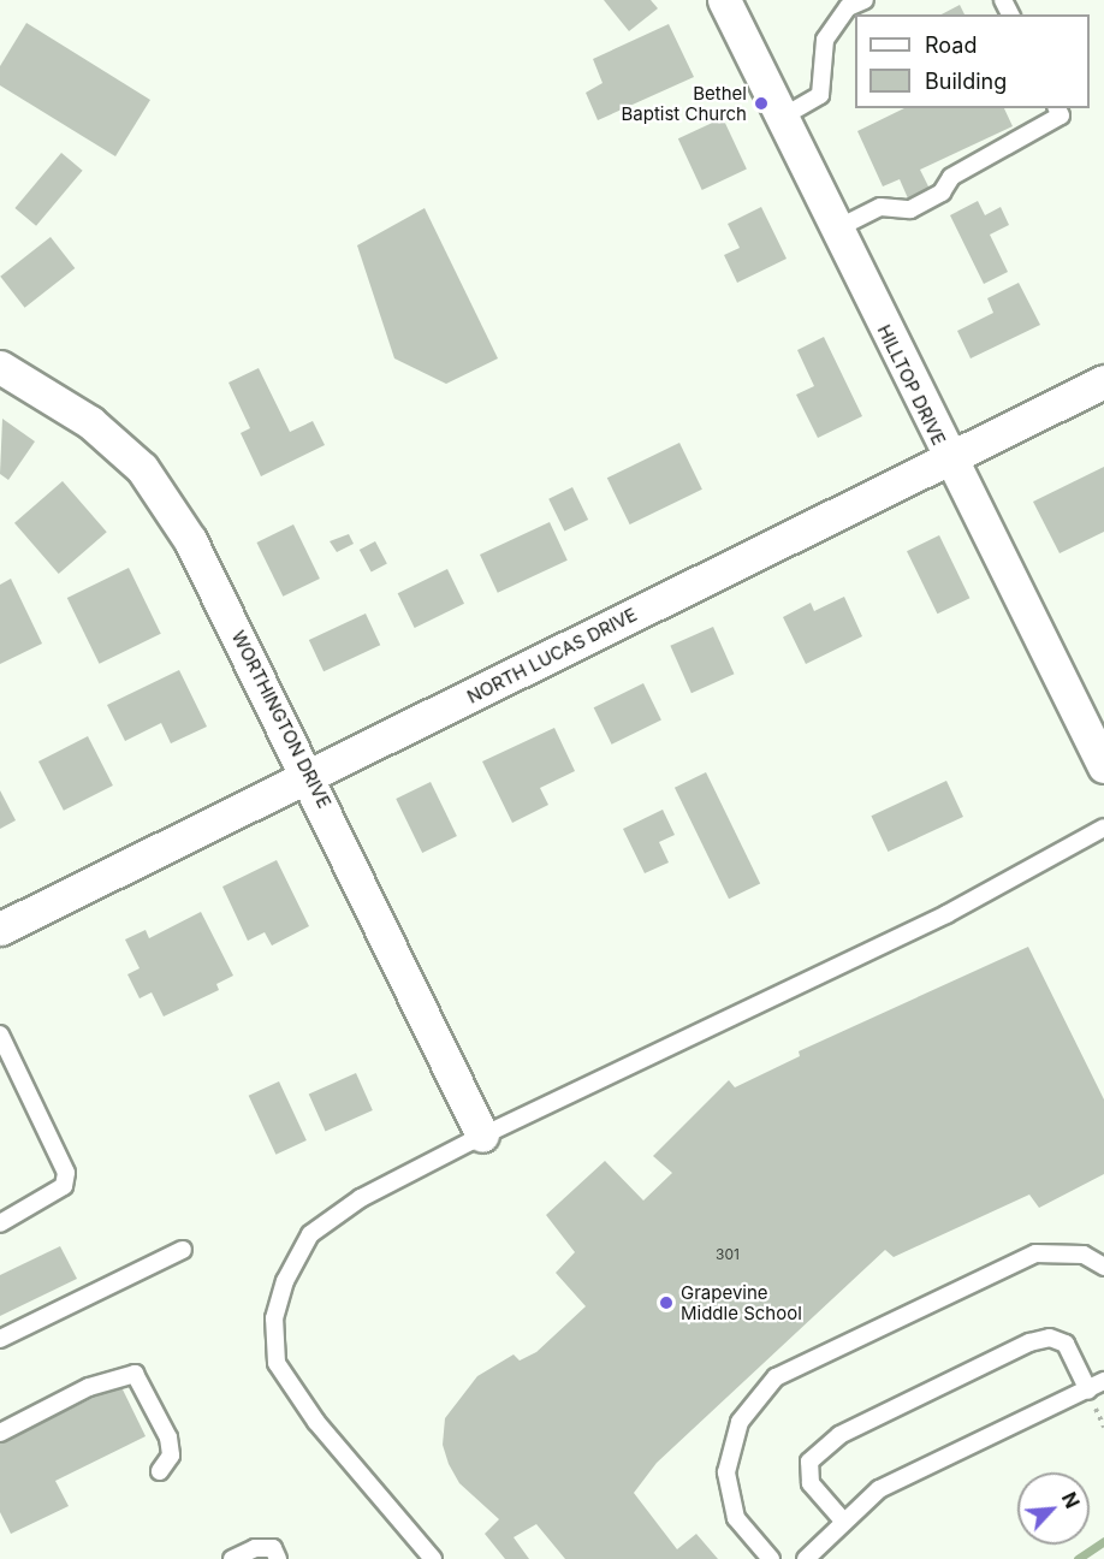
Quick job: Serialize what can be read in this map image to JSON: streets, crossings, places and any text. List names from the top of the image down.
{
  "streets": {
    "street": ["HILLTOP DRIVE", "NORTH LUCAS DRIVE", "WORTHINGTON DRIVE"]
  },
  "crossings": [
    ["HILLTOP DRIVE", "NORTH LUCAS DRIVE"],
    ["NORTH LUCAS DRIVE", "WORTHINGTON DRIVE"]
  ],
  "places": ["Bethel Baptist Church", "Grapevine Middle School"],
  "house_numbers": ["301"],
  "legend": ["Road", "Building"],
  "north": "top right"
}
